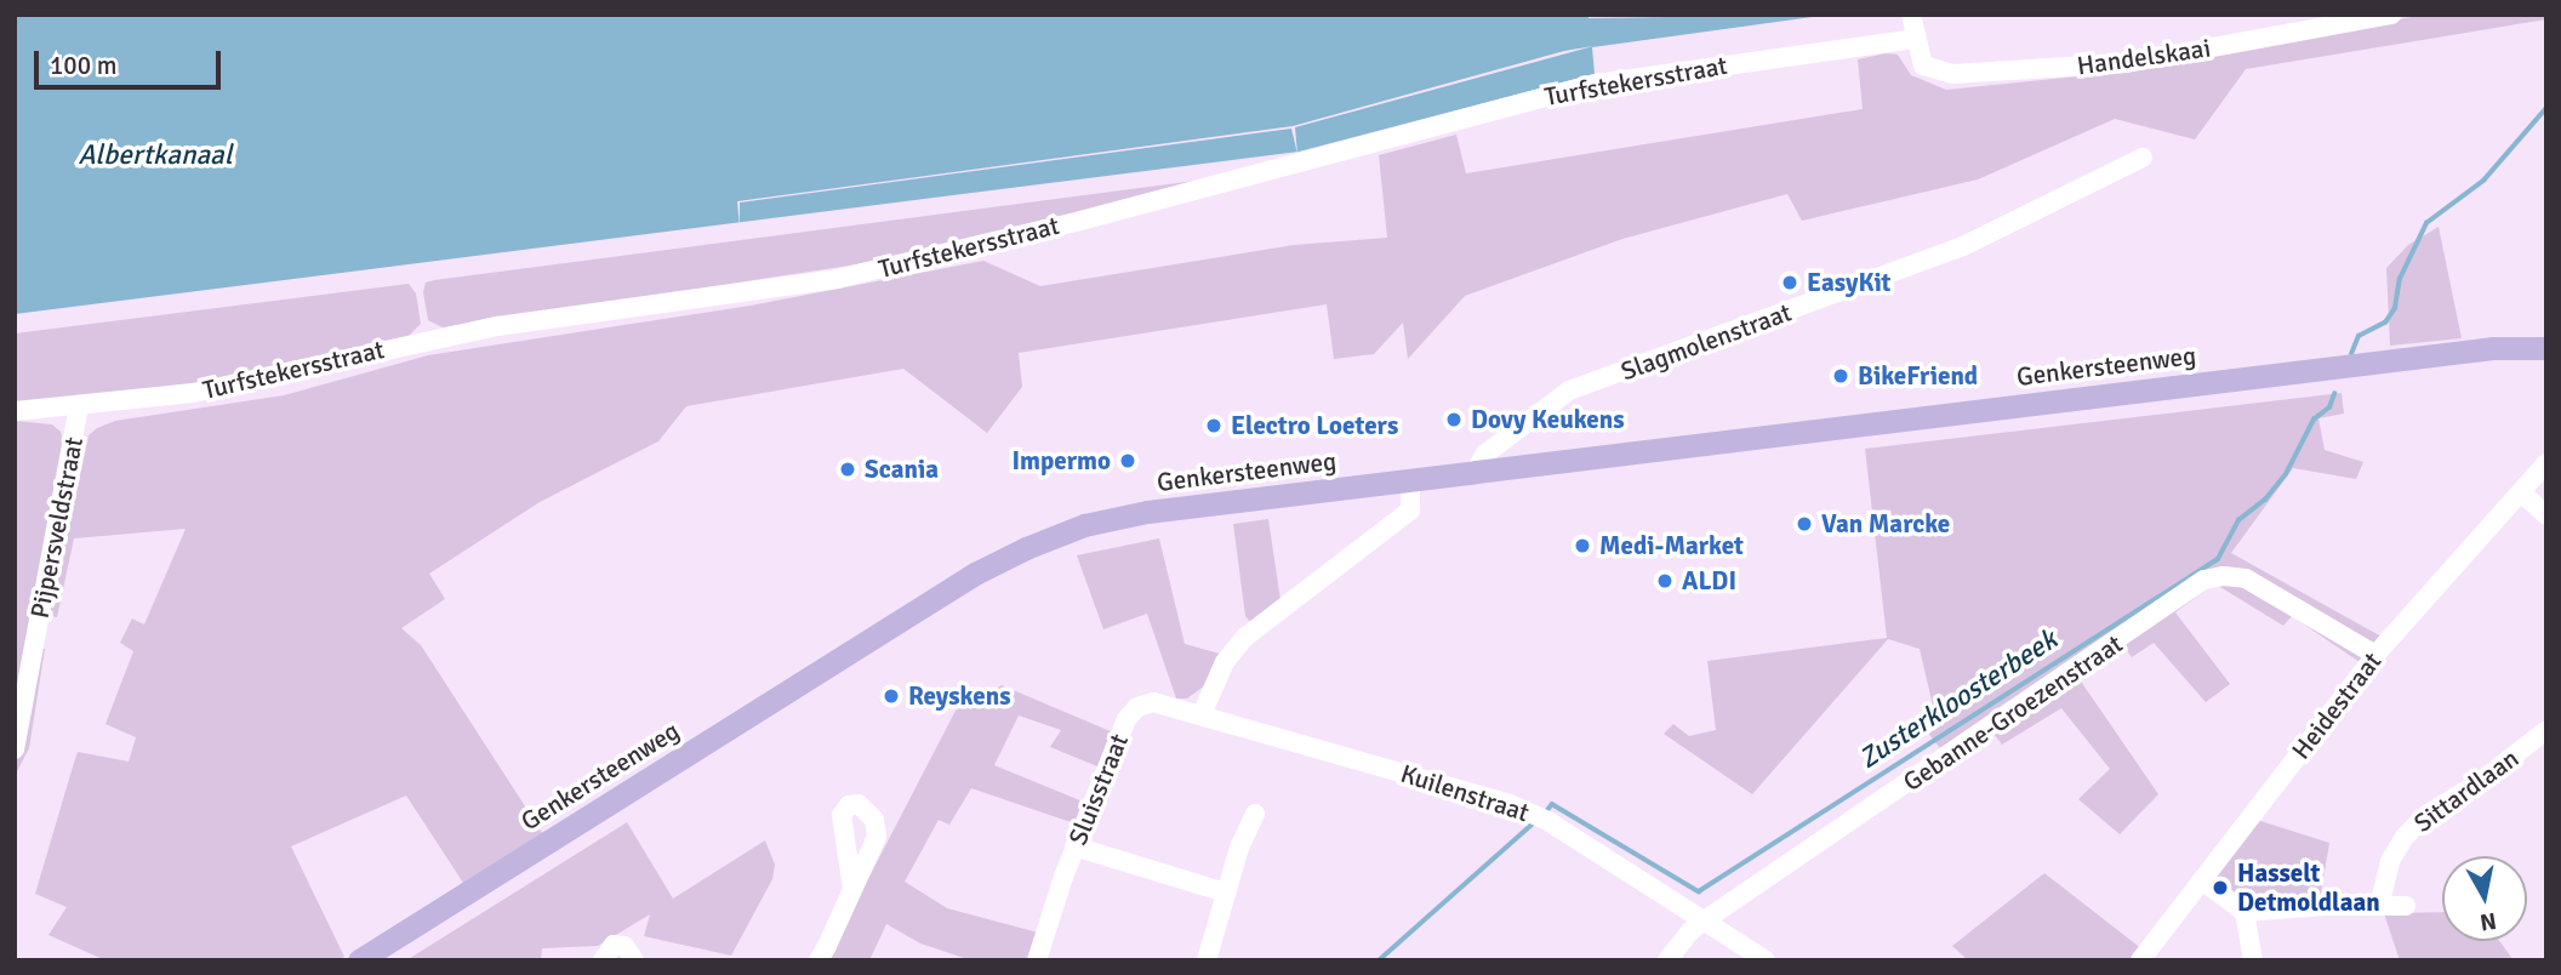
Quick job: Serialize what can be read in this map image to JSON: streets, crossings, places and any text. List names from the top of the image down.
{
  "streets": {
    "main road": ["Genkersteenweg"],
    "street": [
      "Handelskaai",
      "Turfstekersstraat",
      "Slagmolenstraat",
      "Pijpersveldstraat",
      "Heidestraat",
      "Gebanne-Groezenstraat",
      "Sluisstraat",
      "Sittardlaan",
      "Kuilenstraat"
    ]
  },
  "crossings": [
    ["Handelskaai", "Turfstekersstraat"],
    ["Turfstekersstraat", "Pijpersveldstraat"],
    ["Slagmolenstraat", "Genkersteenweg"],
    ["Heidestraat", "Gebanne-Groezenstraat"],
    ["Gebanne-Groezenstraat", "Kuilenstraat"],
    ["Sluisstraat", "Kuilenstraat"]
  ],
  "water": ["Albertkanaal", "Zusterkloosterbeek"],
  "places": [
    "EasyKit",
    "BikeFriend",
    "Dovy Keukens",
    "Electro Loeters",
    "Impermo",
    "Scania",
    "Van Marcke",
    "Medi-Market",
    "ALDI",
    "Reyskens",
    "Hasselt Detmoldlaan"
  ],
  "scale_bar": "100 m",
  "north": "bottom"
}
